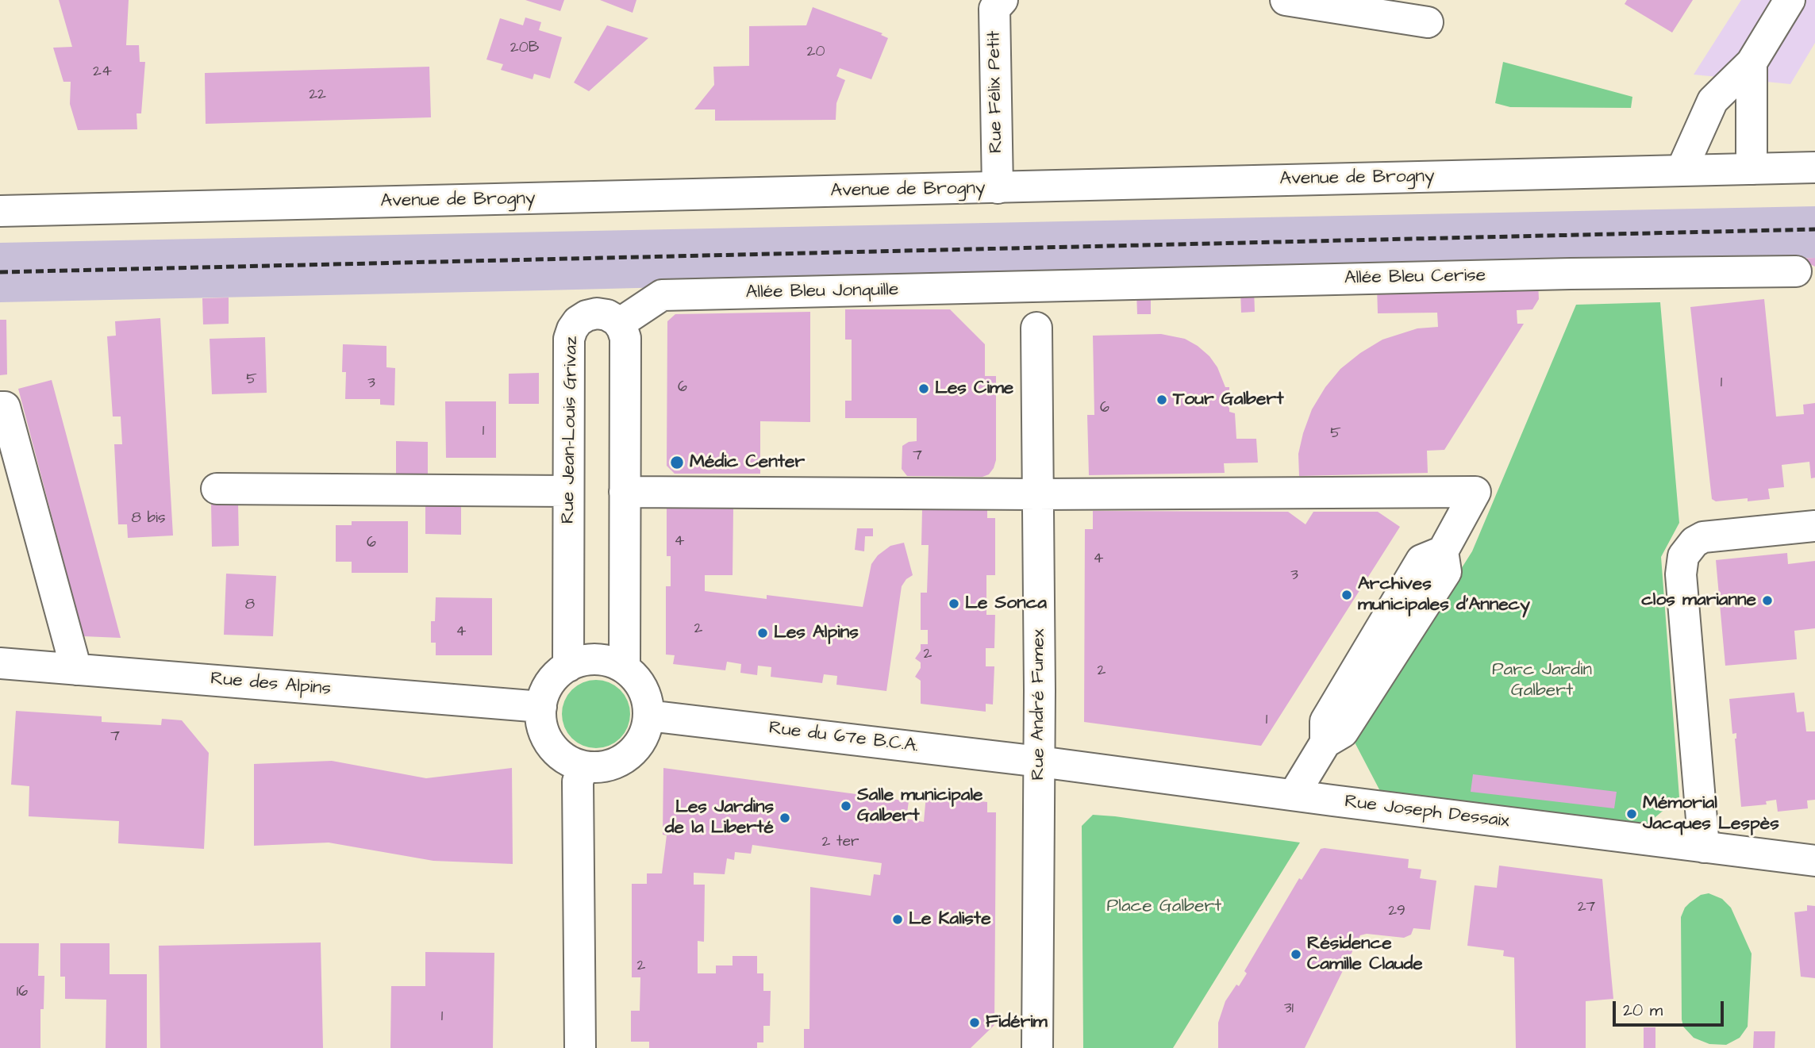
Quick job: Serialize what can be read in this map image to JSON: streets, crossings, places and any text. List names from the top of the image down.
{
  "streets": {
    "street": [
      "Rue Félix Petit",
      "Avenue de Brogny",
      "Allée Bleu Cerise",
      "Allée Bleu Jonquille",
      "Rue Jean-Louis Grivaz",
      "Rue des Alpins",
      "Rue André Fumex",
      "Rue du 67e B.C.A.",
      "Rue Joseph Dessaix"
    ]
  },
  "crossings": [
    ["Rue Félix Petit", "Avenue de Brogny"],
    ["Allée Bleu Cerise", "Allée Bleu Jonquille"],
    ["Allée Bleu Jonquille", "Rue Jean-Louis Grivaz"],
    ["Rue Jean-Louis Grivaz", "Rue des Alpins"],
    ["Rue Jean-Louis Grivaz", "Rue du 67e B.C.A."],
    ["Rue des Alpins", "Rue du 67e B.C.A."],
    ["Rue André Fumex", "Rue du 67e B.C.A."],
    ["Rue André Fumex", "Rue Joseph Dessaix"],
    ["Rue du 67e B.C.A.", "Rue Joseph Dessaix"]
  ],
  "parks": ["Parc Jardin Galbert", "Place Galbert"],
  "places": [
    "Les Cime",
    "Tour Galbert",
    "Médic Center",
    "Archives municipales d'Annecy",
    "clos marianne",
    "Le Sonca",
    "Les Alpins",
    "Salle municipale Galbert",
    "Mémorial Jacques Lespès",
    "Les Jardins de la Liberté",
    "Le Kaliste",
    "Résidence Camille Claude",
    "Fidérim"
  ],
  "house_numbers": [
    "20B",
    "20",
    "24",
    "22",
    "5",
    "1",
    "3",
    "6",
    "6",
    "1",
    "5",
    "7",
    "8 bis",
    "4",
    "6",
    "4",
    "3",
    "8",
    "2",
    "4",
    "2",
    "2",
    "1",
    "7",
    "2 ter",
    "27",
    "29",
    "2",
    "16",
    "31",
    "1"
  ],
  "scale_bar": "20 m"
}
